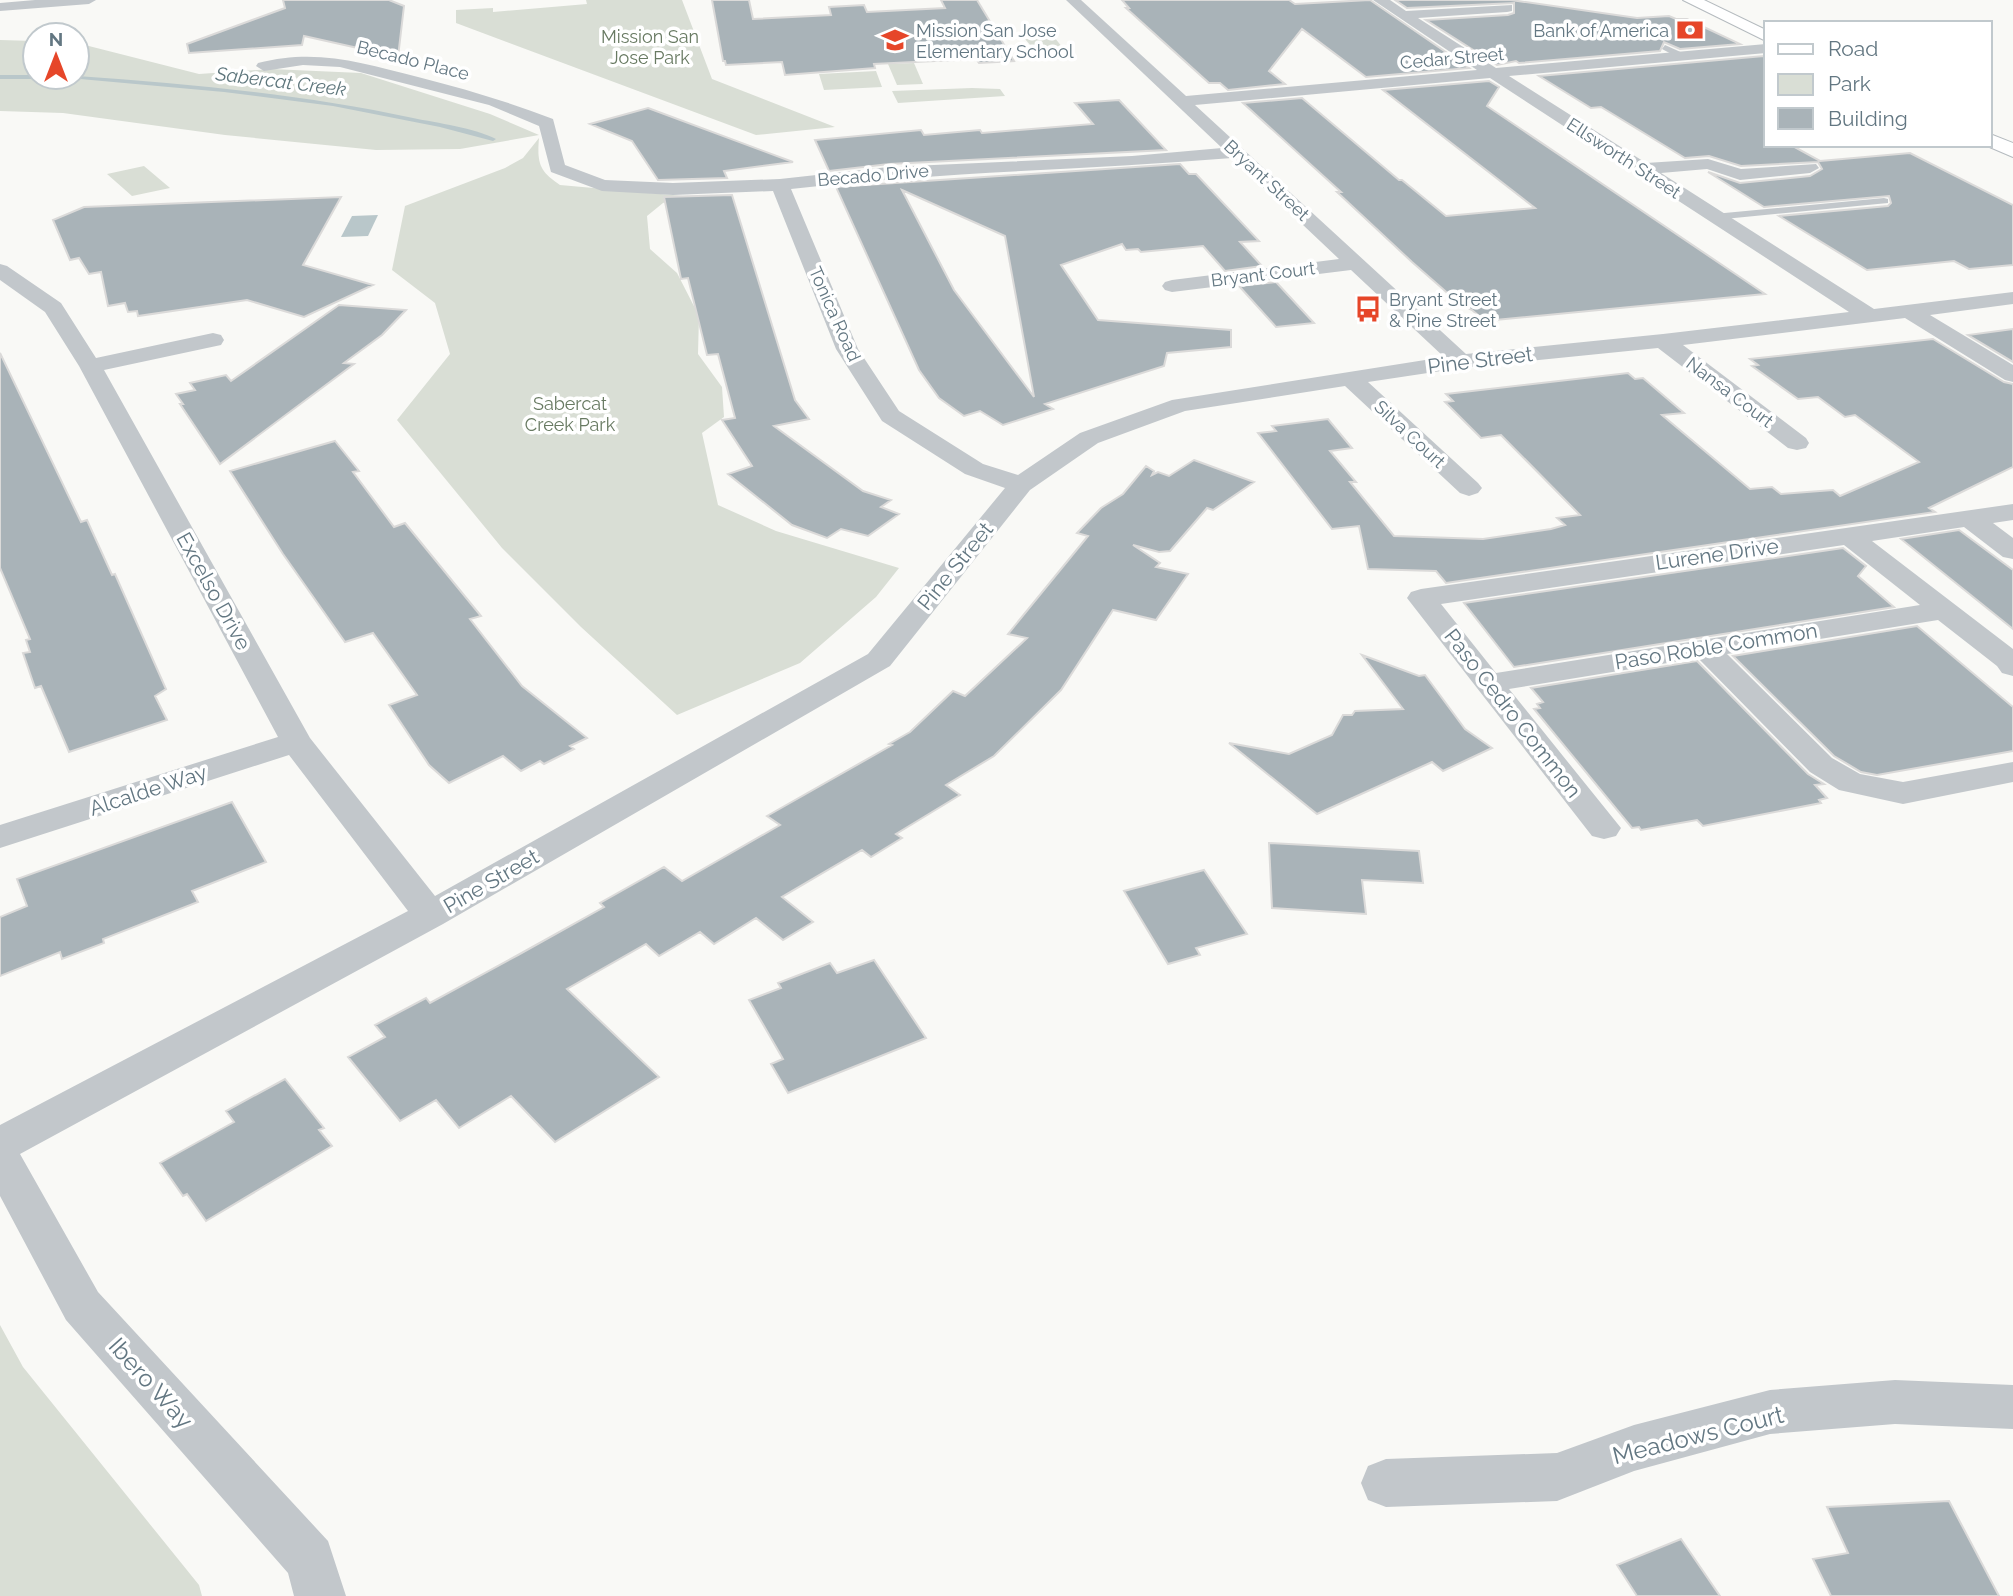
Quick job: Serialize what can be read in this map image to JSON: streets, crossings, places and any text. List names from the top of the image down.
{
  "streets": {
    "street": [
      "Cedar Street",
      "Becado Place",
      "Ellsworth Street",
      "Becado Drive",
      "Bryant Street",
      "Bryant Court",
      "Tonica Road",
      "Pine Street",
      "Nansa Court",
      "Silva Court",
      "Lurene Drive",
      "Excelso Drive",
      "Paso Roble Common",
      "Paso Cedro Common",
      "Alcalde Way",
      "Ibero Way",
      "Meadows Court"
    ]
  },
  "crossings": [
    ["Cedar Street", "Ellsworth Street"],
    ["Cedar Street", "Bryant Street"],
    ["Becado Place", "Becado Drive"],
    ["Ellsworth Street", "Pine Street"],
    ["Becado Drive", "Bryant Street"],
    ["Becado Drive", "Tonica Road"],
    ["Bryant Street", "Bryant Court"],
    ["Bryant Street", "Pine Street"],
    ["Tonica Road", "Pine Street"],
    ["Pine Street", "Nansa Court"],
    ["Pine Street", "Silva Court"],
    ["Pine Street", "Excelso Drive"],
    ["Lurene Drive", "Paso Cedro Common"],
    ["Excelso Drive", "Alcalde Way"],
    ["Paso Roble Common", "Paso Cedro Common"]
  ],
  "water": ["Sabercat Creek"],
  "parks": ["Mission San Jose Park", "Sabercat Creek Park"],
  "places": {
    "bank": ["Bank of America"],
    "school or university": ["Mission San Jose Elementary School"],
    "bus stop": ["Bryant Street & Pine Street"]
  },
  "legend": ["Road", "Park", "Building"],
  "north": "top"
}
